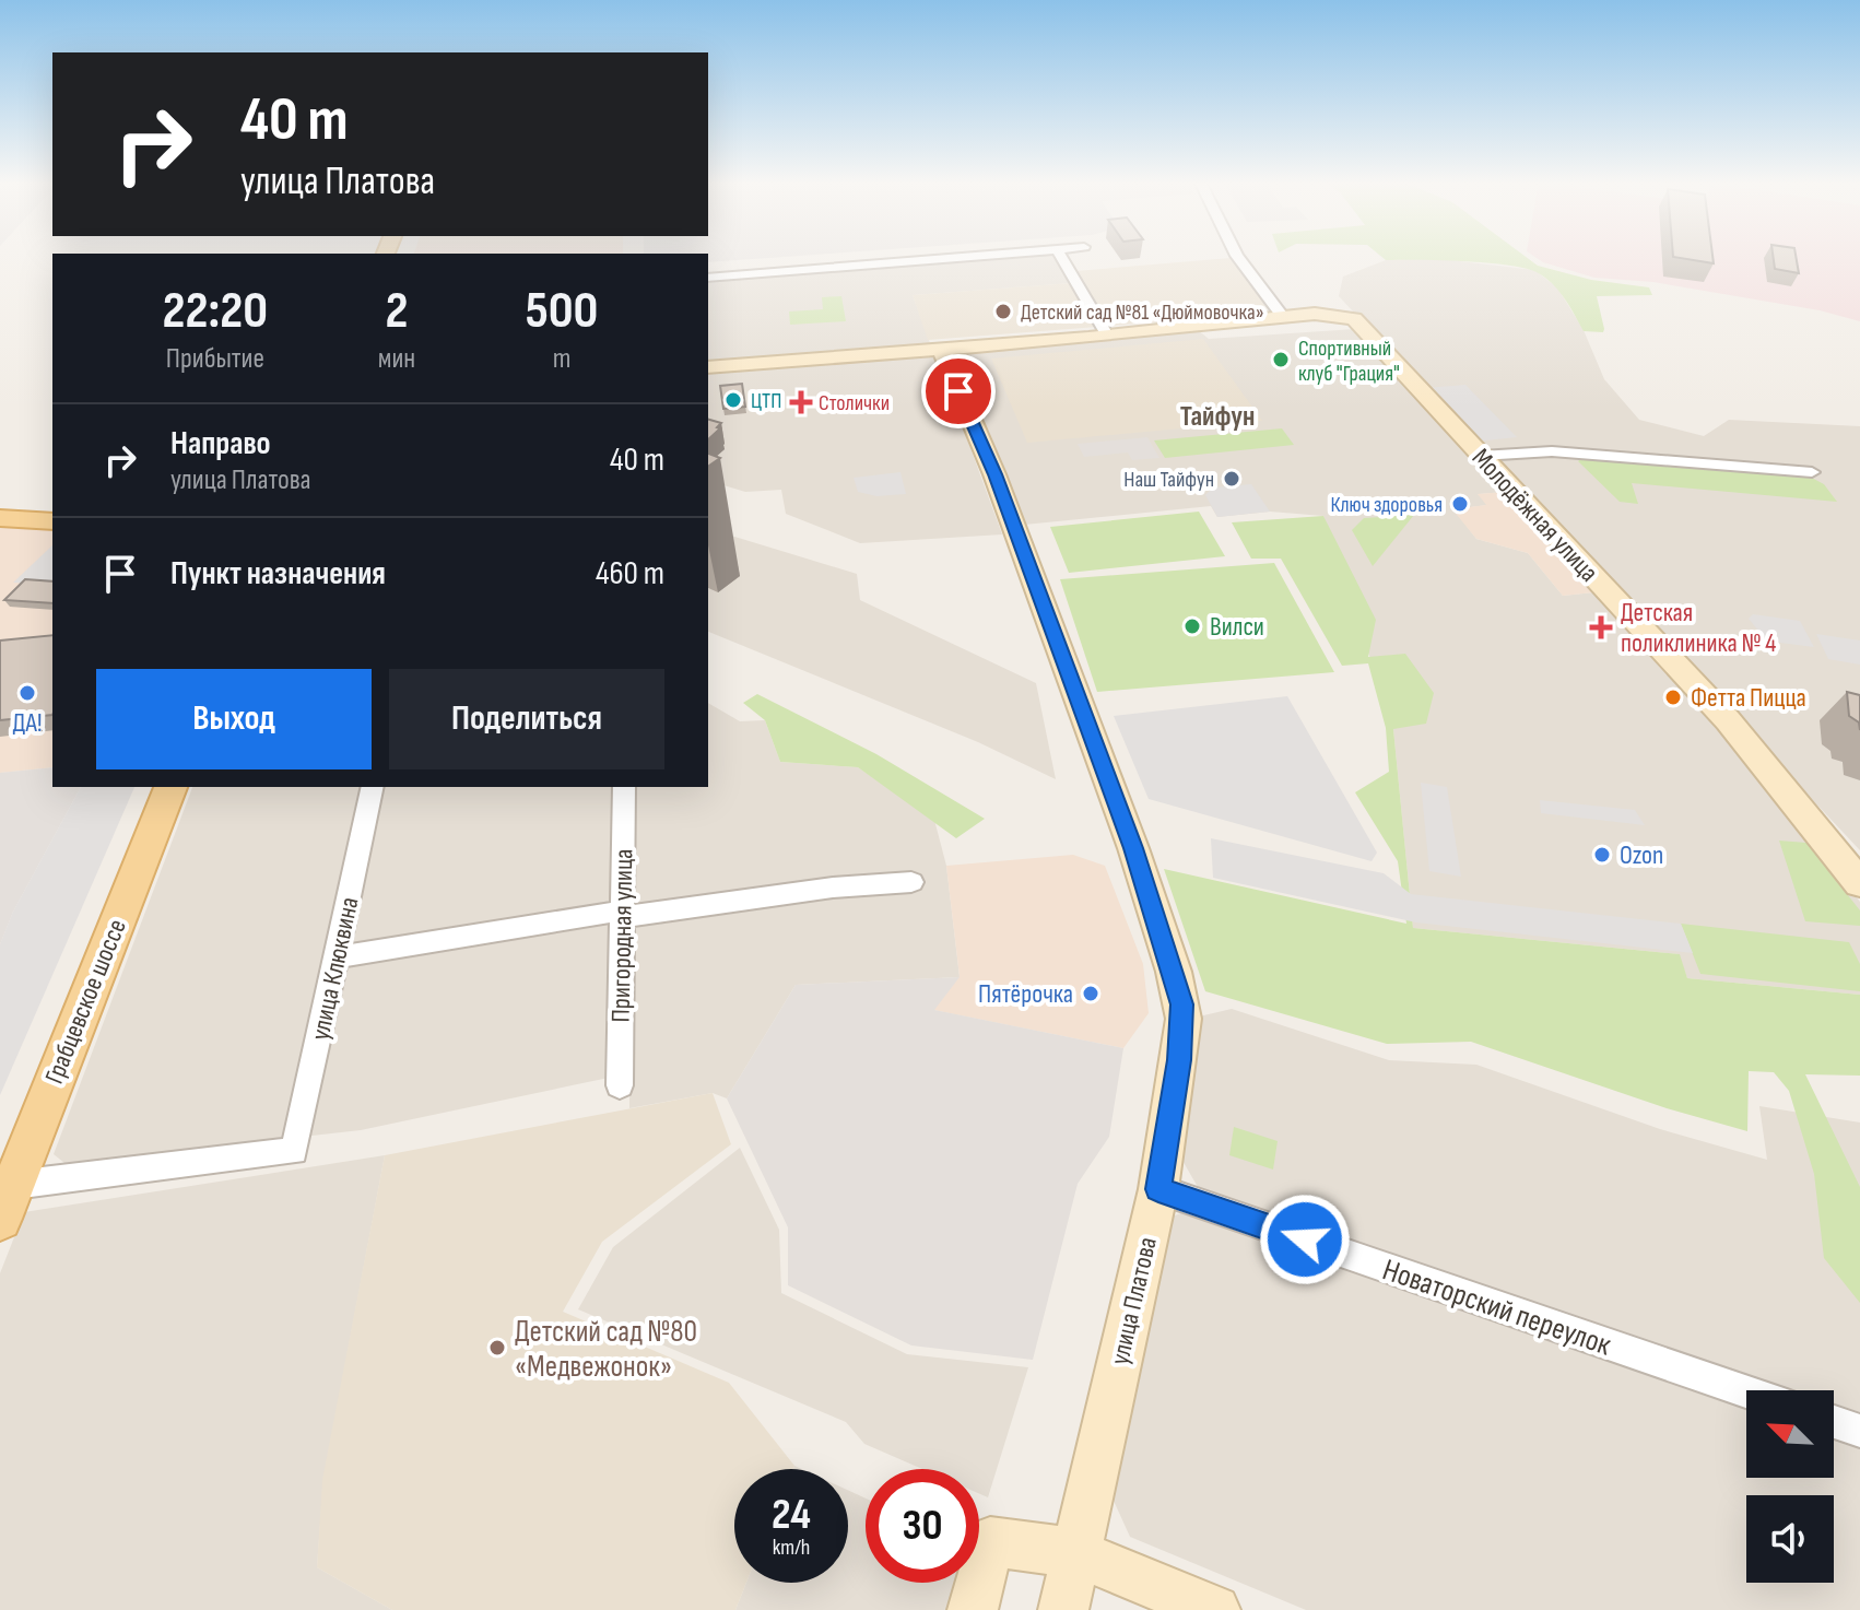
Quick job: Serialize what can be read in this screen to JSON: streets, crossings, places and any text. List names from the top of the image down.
{
  "streets": {
    "main road": ["Грабцевское шоссе"],
    "street": [
      "Молодёжная улица",
      "Пригородная улица",
      "улица Клюквина",
      "улица Платова",
      "Новаторский переулок"
    ]
  },
  "crossings": [
    ["улица Клюквина", "Грабцевское шоссе"],
    ["улица Платова", "Новаторский переулок"]
  ],
  "districts": ["Тайфун"],
  "places": {
    "other": [
      "Детский сад №81 «Дюймовочка»",
      "Спортивный клуб \"Грация\"",
      "ЦТП",
      "Наш Тайфун",
      "Ключ здоровья",
      "Вилси",
      "ДА!",
      "Фетта Пицца",
      "Ozon",
      "Пятёрочка",
      "Детский сад №80 «Медвежонок»"
    ],
    "health": ["Столички", "Детская поликлиника № 4"]
  },
  "north": "top left",
  "page": {
    "turn": ["40 m", "улица Платова"],
    "eta": [
      "22:20",
      "Прибытие",
      "2",
      "мин",
      "500",
      "m"
    ],
    "list": [
      {
        "name": "Направо",
        "note": "улица Платова",
        "value": "40 m"
      },
      {
        "name": "Пункт назначения",
        "value": "460 m"
      }
    ],
    "buttons": ["Выход", "Поделиться"],
    "speed": "24 km/h",
    "limit": "30"
  }
}
